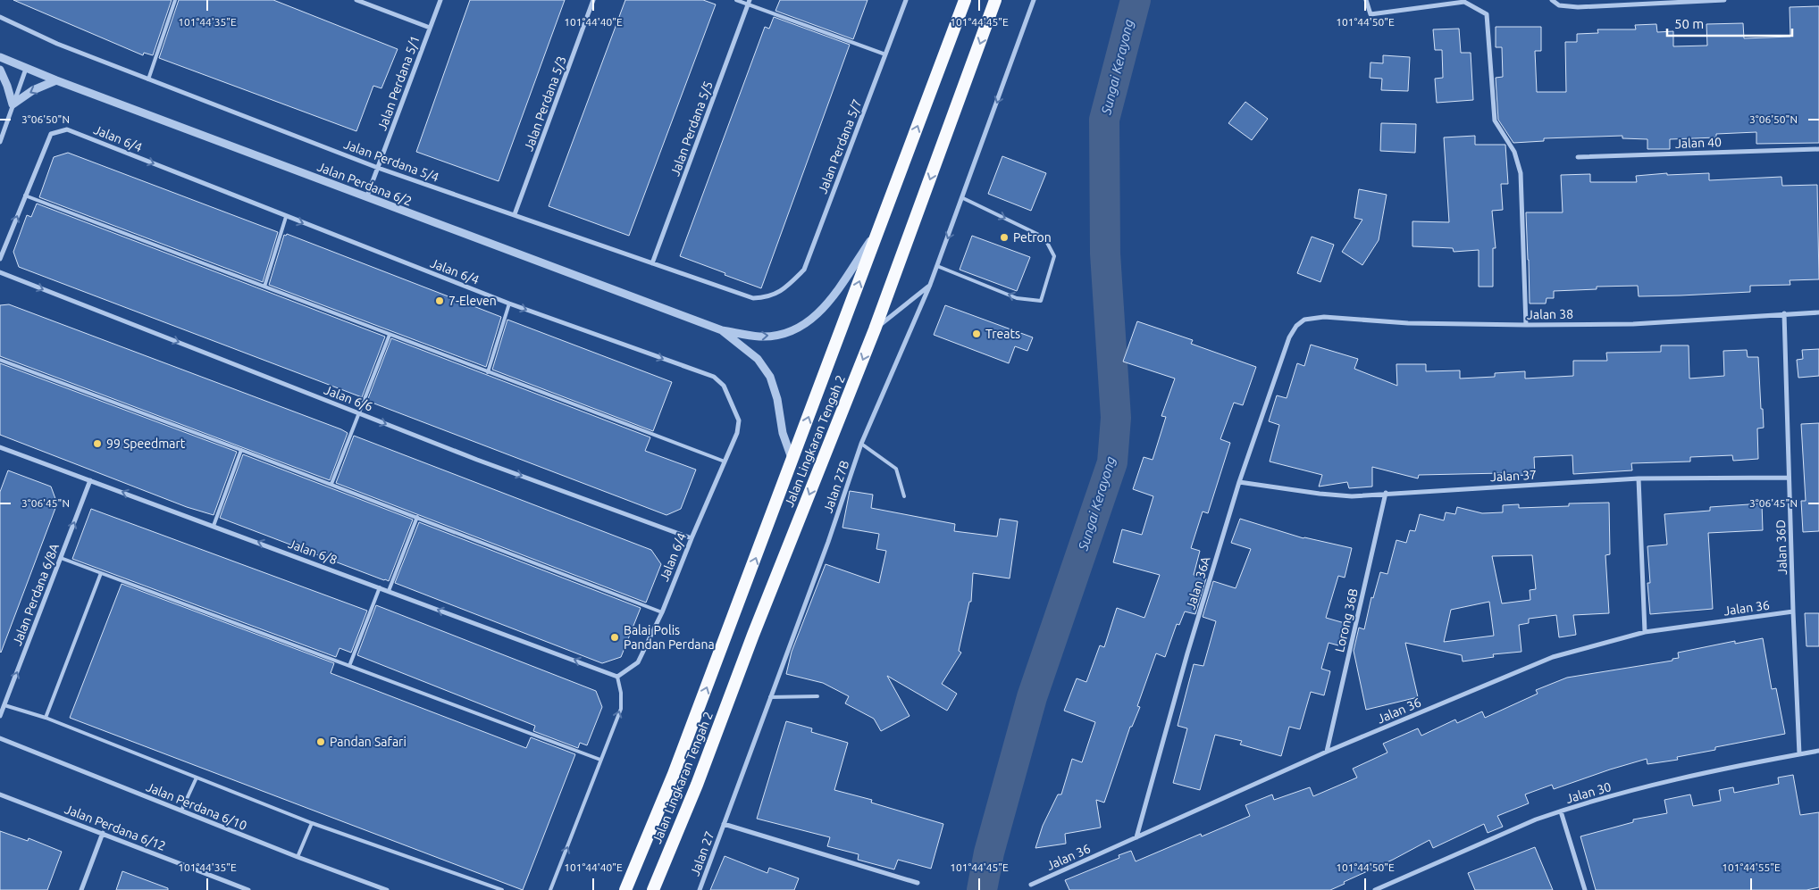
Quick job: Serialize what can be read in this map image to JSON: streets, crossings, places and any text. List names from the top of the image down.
{
  "streets": {
    "highway": ["Jalan Lingkaran Tengah 2"],
    "street": [
      "Jalan Perdana 5/1",
      "Jalan Perdana 5/3",
      "Jalan Perdana 5/5",
      "Jalan 6/4",
      "Jalan 40",
      "Jalan Perdana 5/7",
      "Jalan Perdana 5/4",
      "Jalan Perdana 6/2",
      "Jalan 38",
      "Jalan 6/6",
      "Jalan 37",
      "Jalan 27B",
      "Jalan 36D",
      "Jalan 6/8",
      "Jalan 36A",
      "Jalan Perdana 6/8A",
      "Jalan 36",
      "Lorong 36B",
      "Jalan 30",
      "Jalan Perdana 6/10",
      "Jalan Perdana 6/12",
      "Jalan 27"
    ]
  },
  "crossings": [
    ["Jalan Perdana 5/1", "Jalan Perdana 5/4"],
    ["Jalan Perdana 5/1", "Jalan Perdana 6/2"],
    ["Jalan Perdana 5/3", "Jalan Perdana 5/4"],
    ["Jalan Perdana 5/5", "Jalan Perdana 5/4"],
    ["Jalan 6/4", "Jalan 6/6"],
    ["Jalan 6/4", "Jalan 6/8"],
    ["Jalan Perdana 5/7", "Jalan Perdana 5/4"],
    ["Jalan Perdana 6/2", "Jalan Lingkaran Tengah 2"],
    ["Jalan 38", "Jalan 36D"],
    ["Jalan 38", "Jalan 36A"],
    ["Jalan 37", "Jalan 36D"],
    ["Jalan 37", "Jalan 36A"],
    ["Jalan 37", "Lorong 36B"],
    ["Jalan 27B", "Jalan 27"],
    ["Jalan 36D", "Jalan 36"],
    ["Jalan 36D", "Jalan 30"],
    ["Jalan 6/8", "Jalan Perdana 6/8A"],
    ["Jalan 36A", "Jalan 36"],
    ["Jalan 36", "Lorong 36B"]
  ],
  "one_way": [
    "Jalan 6/4",
    "Jalan 6/6",
    "Jalan 6/8",
    "Jalan Perdana 6/8A"
  ],
  "water": ["Sungai Kerayong"],
  "places": [
    "Petron",
    "7-Eleven",
    "Treats",
    "99 Speedmart",
    "Balai Polis Pandan Perdana",
    "Pandan Safari"
  ],
  "scale_bar": "50 m",
  "coordinates": [
    "101°44'35\"E",
    "101°44'40\"E",
    "101°44'45\"E",
    "101°44'50\"E",
    "3°06'50\"N",
    "3°06'45\"N",
    "101°44'55\"E"
  ]
}
